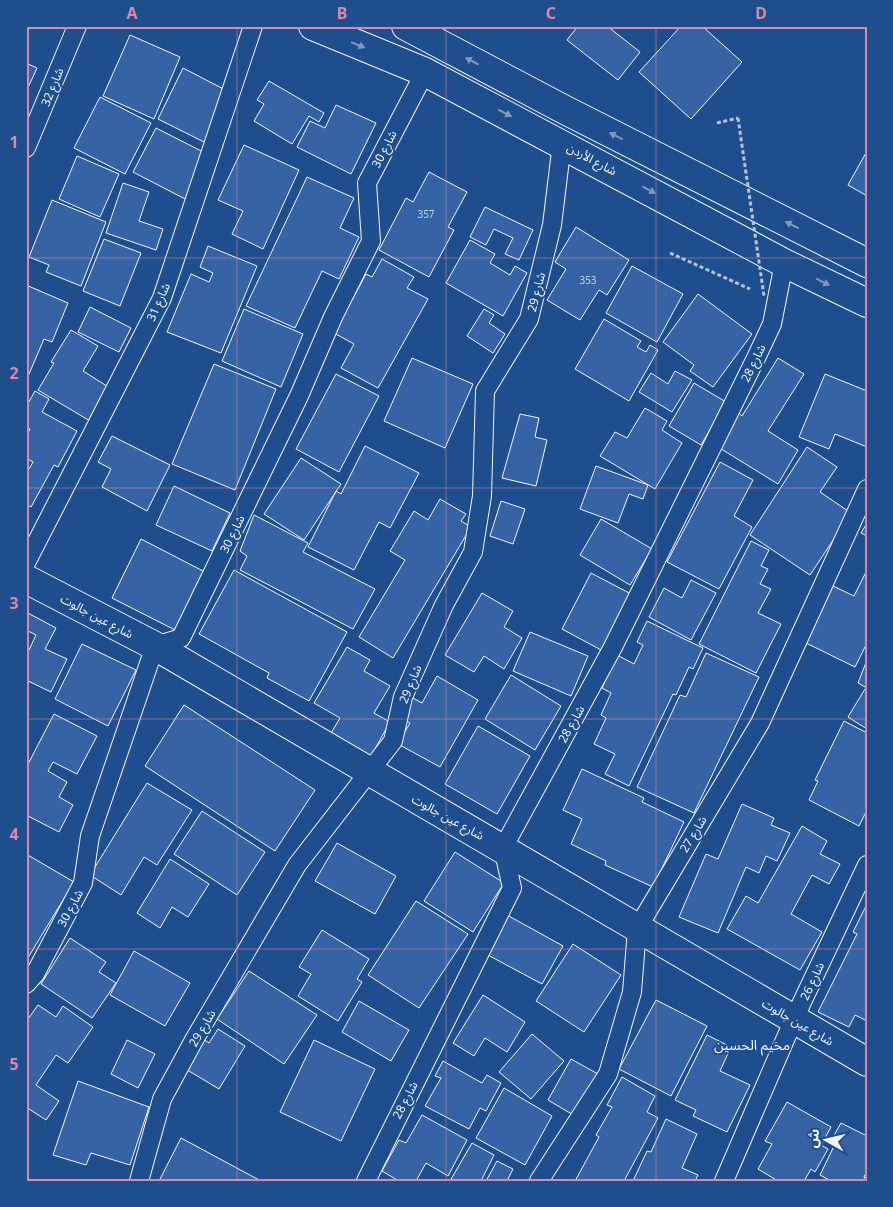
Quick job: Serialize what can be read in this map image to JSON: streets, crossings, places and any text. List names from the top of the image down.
{
  "streets": {
    "main road": ["شارع الأردن", "شارع عين جالوت"],
    "lane": [
      "شارع 32",
      "شارع 30",
      "شارع 29",
      "شارع 31",
      "شارع 28",
      "شارع 27",
      "شارع 26"
    ]
  },
  "crossings": [
    ["شارع 30", "شارع الأردن"],
    ["شارع 30", "شارع عين جالوت"],
    ["شارع الأردن", "شارع 29"],
    ["شارع الأردن", "شارع 28"],
    ["شارع 29", "شارع عين جالوت"],
    ["شارع 28", "شارع عين جالوت"],
    ["شارع عين جالوت", "شارع 27"],
    ["شارع عين جالوت", "شارع 26"]
  ],
  "districts": ["مخيم الحسين"],
  "house_numbers": ["357", "353"],
  "north": "left",
  "grid": {
    "columns": [
      "A",
      "B",
      "C",
      "D"
    ],
    "rows": [
      "1",
      "2",
      "3",
      "4",
      "5"
    ]
  }
}
